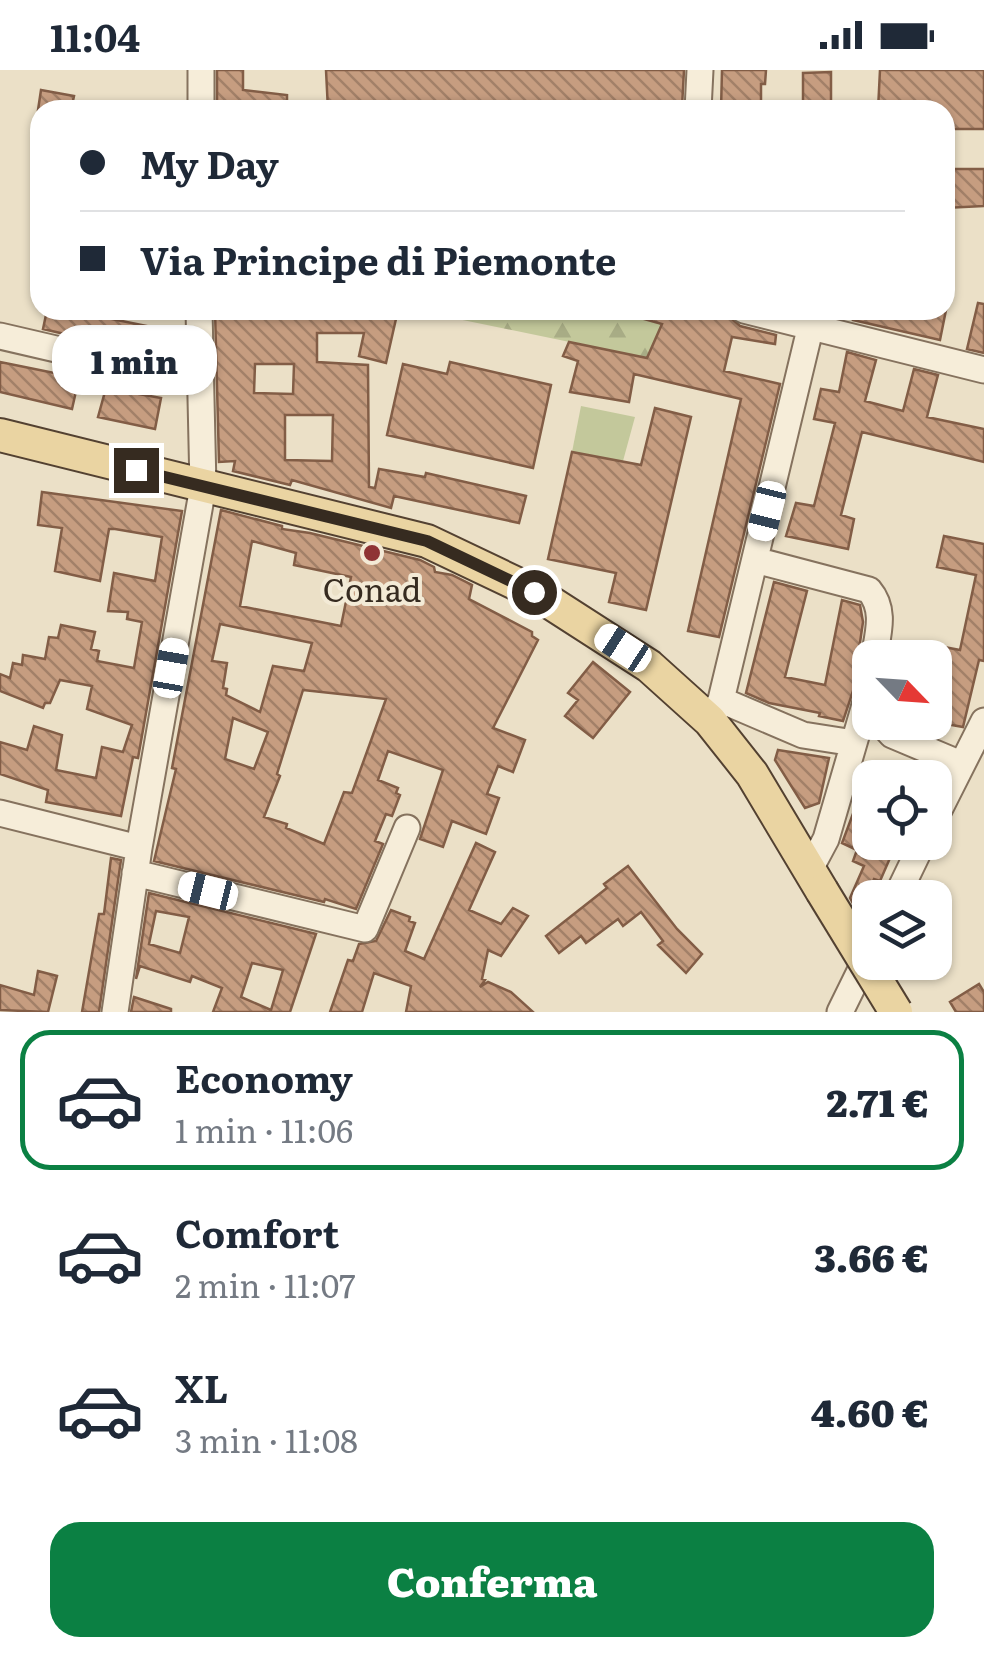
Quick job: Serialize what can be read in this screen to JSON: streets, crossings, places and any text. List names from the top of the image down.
{
  "places": ["Conad"],
  "north": "bottom right",
  "page": {
    "status": "11:04",
    "banner": ["My Day", "Via Principe di Piemonte"],
    "bubble": "1 min",
    "list": [
      {
        "name": "Economy",
        "note": "1 min · 11:06",
        "value": "2.71 €"
      },
      {
        "name": "Comfort",
        "note": "2 min · 11:07",
        "value": "3.66 €"
      },
      {
        "name": "XL",
        "note": "3 min · 11:08",
        "value": "4.60 €"
      }
    ],
    "buttons": "Conferma"
  }
}
